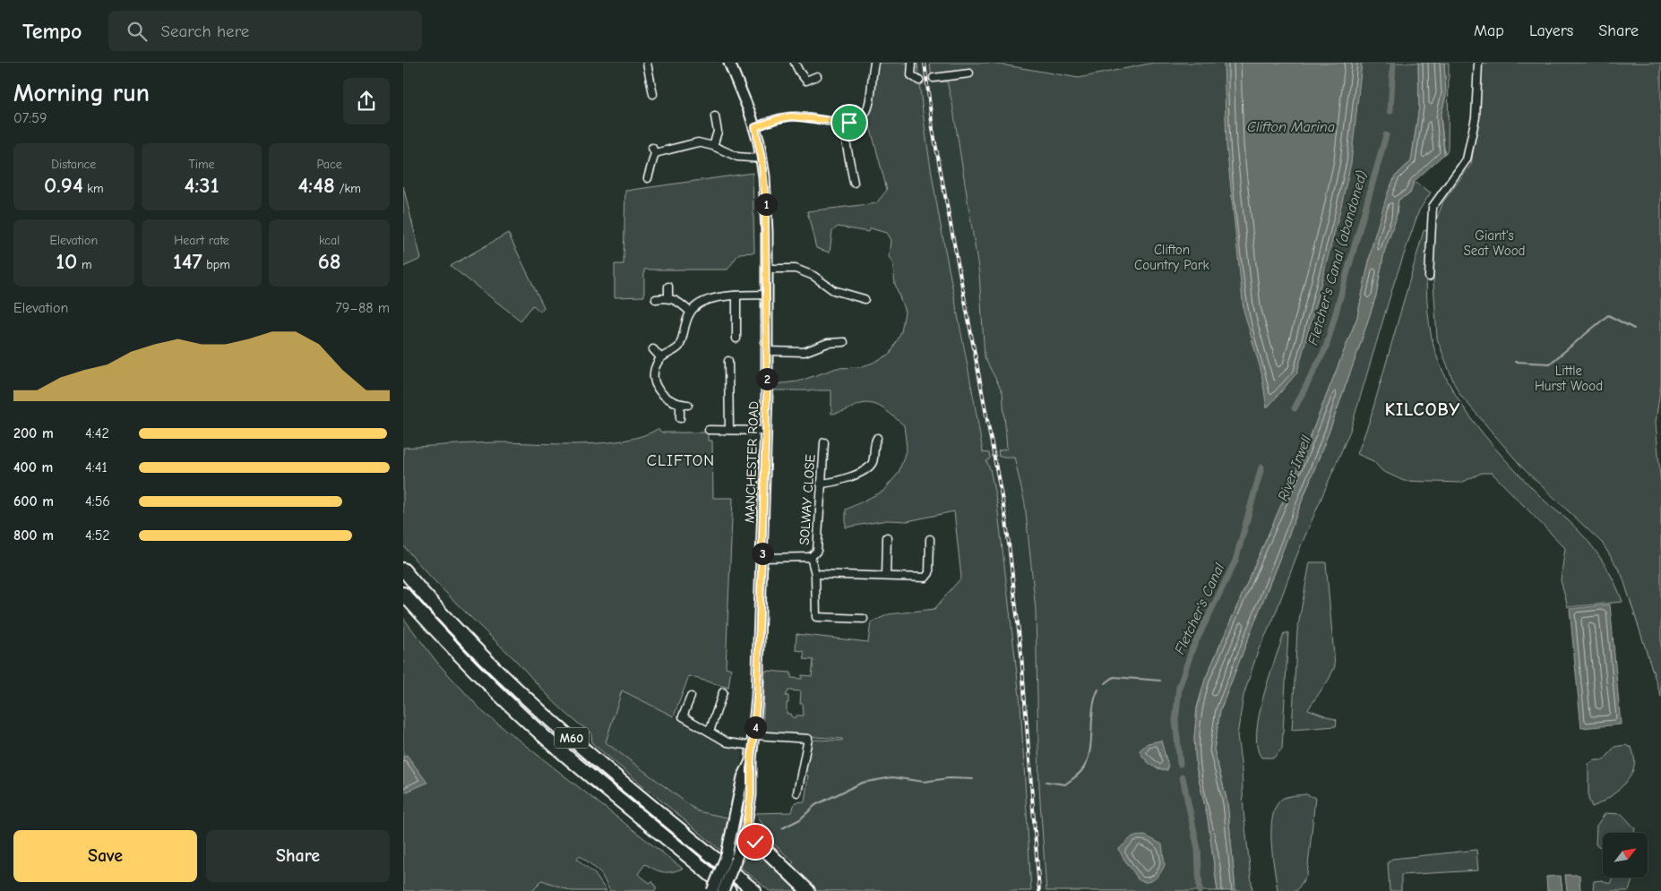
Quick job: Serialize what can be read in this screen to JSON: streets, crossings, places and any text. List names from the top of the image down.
{
  "streets": {
    "highway": ["M60"],
    "main road": ["MANCHESTER ROAD"],
    "street": ["SOLWAY CLOSE"]
  },
  "districts": ["KILCOBY", "CLIFTON"],
  "water": [
    "Clifton Marina",
    "Fletcher's Canal (abandoned)",
    "River Irwell",
    "Fletcher's Canal"
  ],
  "parks": ["Giant's Seat Wood", "Clifton Country Park", "Little Hurst Wood"],
  "north": "top right",
  "page": {
    "header": "Tempo",
    "search": "Search here",
    "nav": ["Map", "Layers", "Share"],
    "heading": ["Morning run", "07:59"],
    "stats": [
      ["Distance", "0.94 km"],
      ["Time", "4:31"],
      ["Pace", "4:48 /km"],
      ["Elevation", "10 m"],
      ["Heart rate", "147 bpm"],
      ["kcal", "68"]
    ],
    "pins": [
      "1",
      "2",
      "3",
      "4"
    ],
    "chart": ["Elevation", "79–88 m"],
    "list": [
      {
        "name": "200 m",
        "note": "4:42"
      },
      {
        "name": "400 m",
        "note": "4:41"
      },
      {
        "name": "600 m",
        "note": "4:56"
      },
      {
        "name": "800 m",
        "note": "4:52"
      }
    ],
    "buttons": ["Save", "Share"]
  }
}
